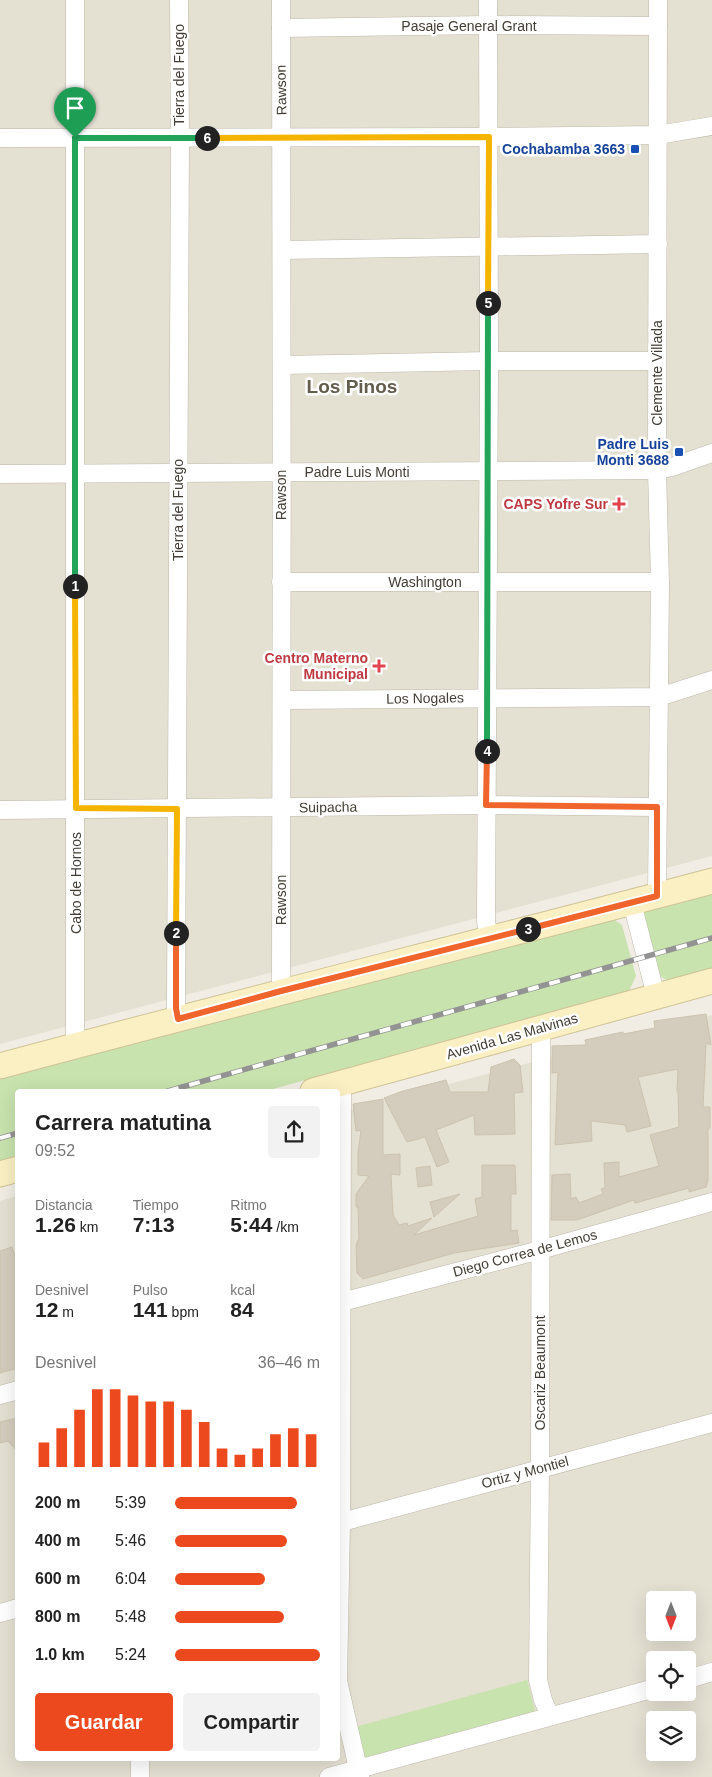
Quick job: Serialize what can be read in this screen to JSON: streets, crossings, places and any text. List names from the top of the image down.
{
  "streets": {
    "main road": ["Avenida Las Malvinas"],
    "street": [
      "Pasaje General Grant",
      "Tierra del Fuego",
      "Rawson",
      "Clemente Villada",
      "Padre Luis Monti",
      "Washington",
      "Los Nogales",
      "Suipacha",
      "Cabo de Hornos",
      "Diego Correa de Lemos",
      "Oscariz Beaumont",
      "Ortiz y Montiel"
    ]
  },
  "crossings": [
    ["Pasaje General Grant", "Rawson"],
    ["Pasaje General Grant", "Clemente Villada"],
    ["Tierra del Fuego", "Padre Luis Monti"],
    ["Tierra del Fuego", "Suipacha"],
    ["Rawson", "Padre Luis Monti"],
    ["Rawson", "Washington"],
    ["Rawson", "Los Nogales"],
    ["Rawson", "Suipacha"],
    ["Clemente Villada", "Padre Luis Monti"],
    ["Clemente Villada", "Washington"],
    ["Clemente Villada", "Los Nogales"],
    ["Clemente Villada", "Suipacha"],
    ["Padre Luis Monti", "Cabo de Hornos"],
    ["Suipacha", "Cabo de Hornos"],
    ["Avenida Las Malvinas", "Oscariz Beaumont"],
    ["Diego Correa de Lemos", "Oscariz Beaumont"],
    ["Oscariz Beaumont", "Ortiz y Montiel"]
  ],
  "districts": ["Los Pinos"],
  "places": {
    "transit": ["Cochabamba 3663", "Padre Luis Monti 3688"],
    "health": ["CAPS Yofre Sur", "Centro Materno Municipal"]
  },
  "north": "bottom",
  "page": {
    "pins": [
      "6",
      "5",
      "1",
      "4",
      "3",
      "2"
    ],
    "heading": ["Carrera matutina", "09:52"],
    "stats": [
      ["Distancia", "1.26 km"],
      ["Tiempo", "7:13"],
      ["Ritmo", "5:44 /km"],
      ["Desnivel", "12 m"],
      ["Pulso", "141 bpm"],
      ["kcal", "84"]
    ],
    "chart": ["Desnivel", "36–46 m"],
    "list": [
      {
        "name": "200 m",
        "note": "5:39"
      },
      {
        "name": "400 m",
        "note": "5:46"
      },
      {
        "name": "600 m",
        "note": "6:04"
      },
      {
        "name": "800 m",
        "note": "5:48"
      },
      {
        "name": "1.0 km",
        "note": "5:24"
      }
    ],
    "buttons": ["Guardar", "Compartir"]
  }
}
